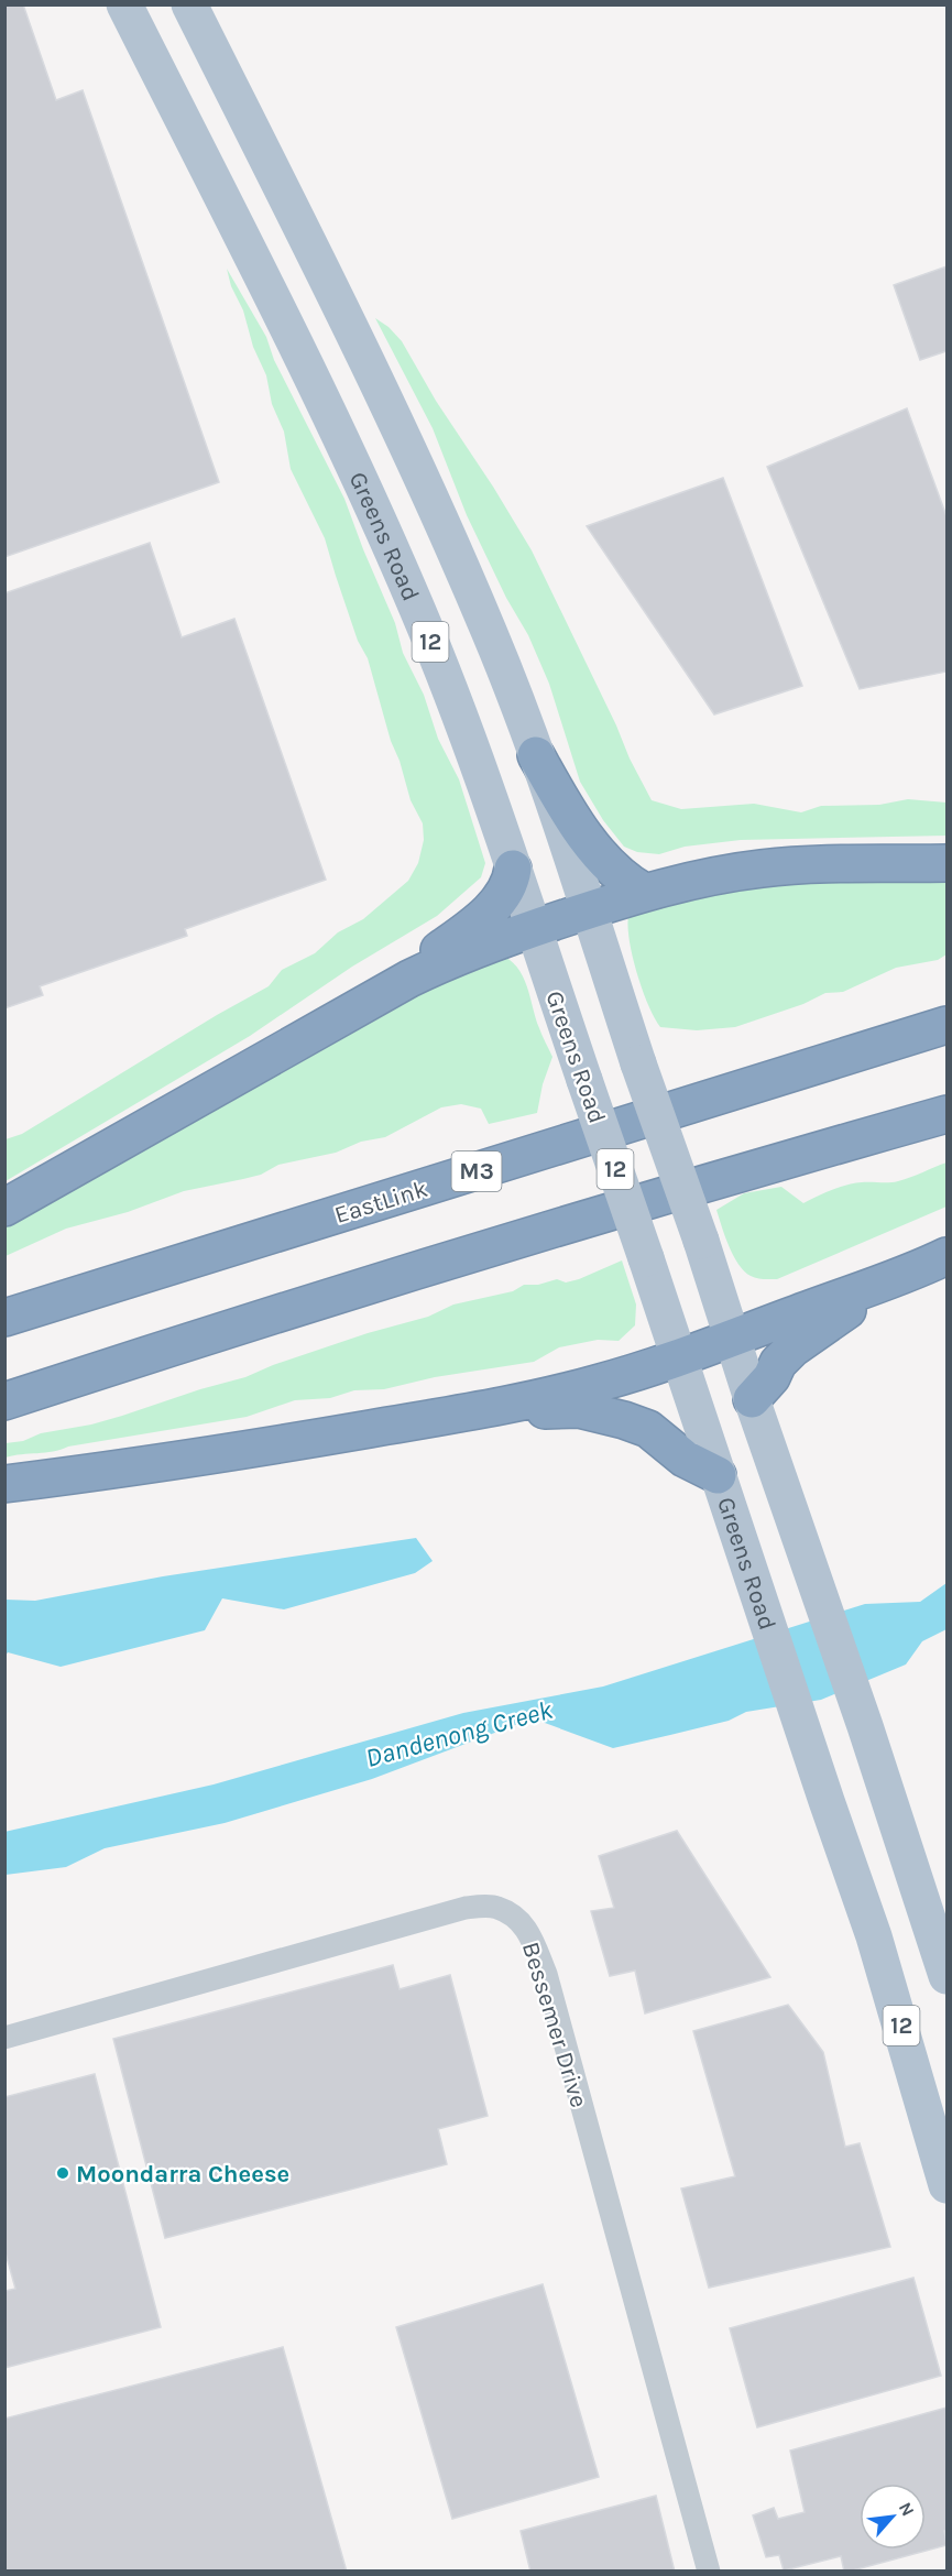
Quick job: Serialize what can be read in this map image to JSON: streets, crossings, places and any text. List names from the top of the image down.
{
  "streets": {
    "highway": ["M3", "EastLink"],
    "main road": ["Greens Road", "12"],
    "street": ["Bessemer Drive"]
  },
  "water": ["Dandenong Creek"],
  "places": ["Moondarra Cheese"],
  "north": "top right"
}
